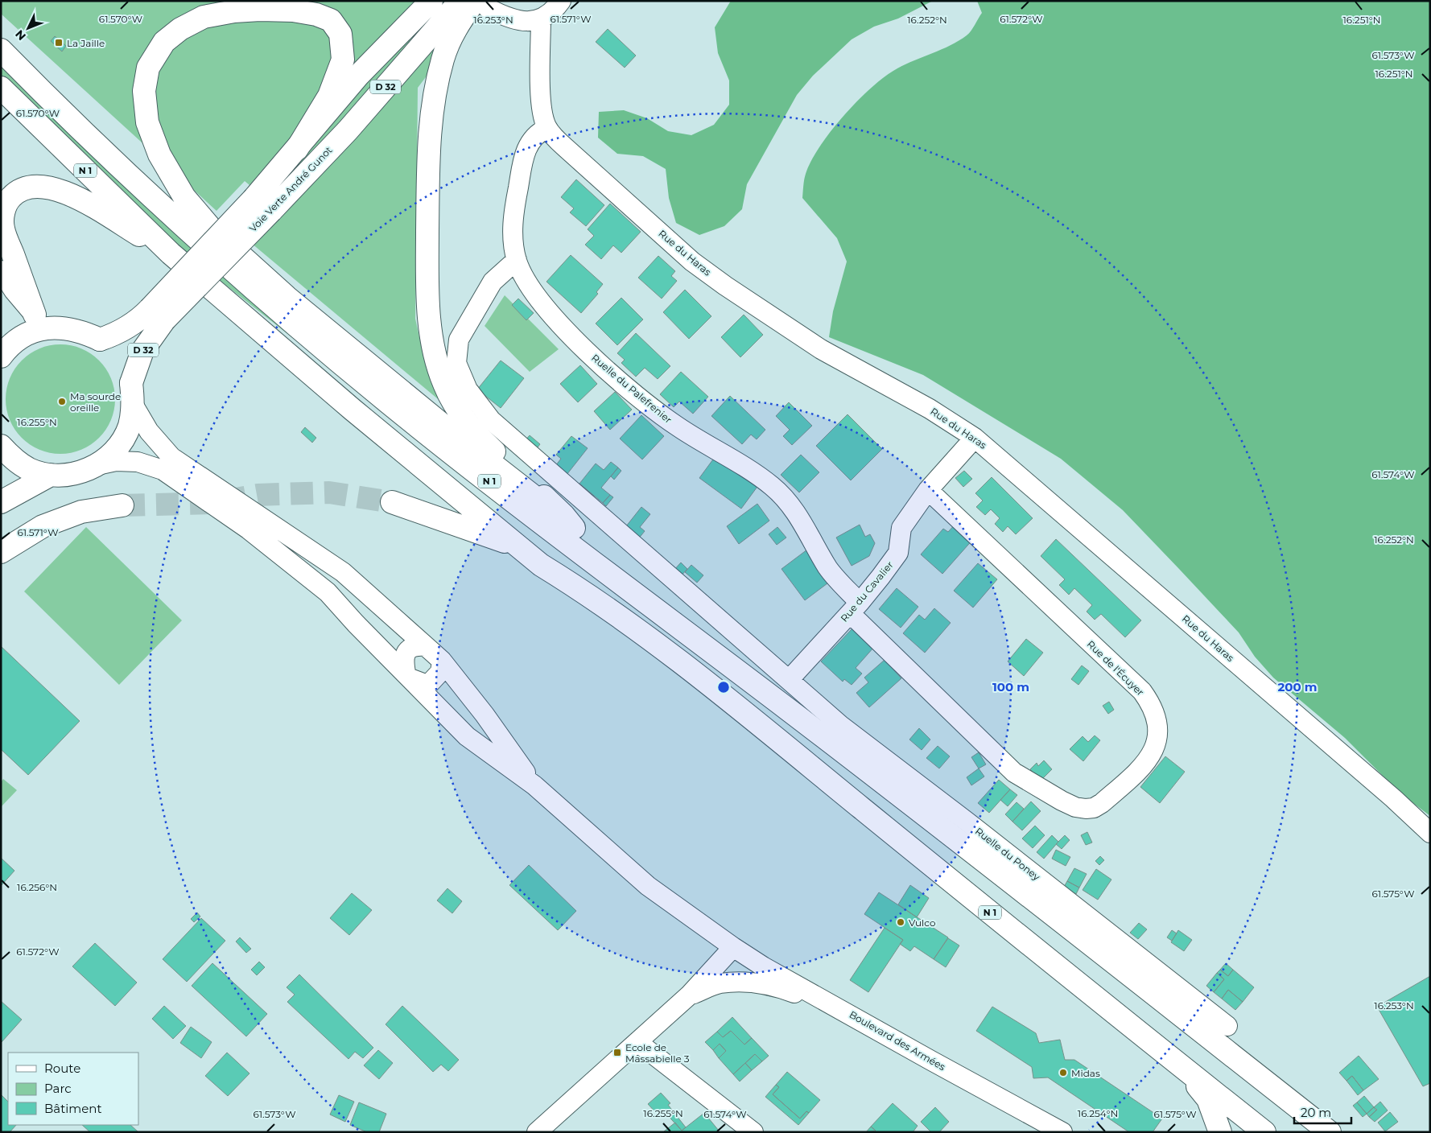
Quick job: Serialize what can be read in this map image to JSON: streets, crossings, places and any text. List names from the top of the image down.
{
  "streets": {
    "main road": ["D 32", "N 1", "Voie Verte André Gunot"],
    "street": [
      "Rue du Haras",
      "Ruelle du Palefrenier",
      "Rue du Cavalier",
      "Rue de l'Écuyer",
      "Ruelle du Poney",
      "Boulevard des Armées"
    ]
  },
  "crossings": [
    ["Rue du Haras", "Ruelle du Palefrenier"],
    ["Rue du Haras", "Rue du Cavalier"],
    ["Ruelle du Palefrenier", "Rue du Cavalier"],
    ["Ruelle du Palefrenier", "Rue de l'Écuyer"],
    ["Ruelle du Palefrenier", "Ruelle du Poney"],
    ["Rue du Cavalier", "Rue de l'Écuyer"],
    ["Rue du Cavalier", "Ruelle du Poney"]
  ],
  "places": {
    "transit": ["La Jaille", "Ecole de Massabielle 3"],
    "other": ["Ma sourde oreille", "Vulco", "Midas"]
  },
  "legend": ["Route", "Parc", "Bâtiment"],
  "scale_bar": "20 m",
  "north": "bottom left",
  "coordinates": [
    "61.570°W",
    "61.571°W",
    "61.572°W",
    "16.253°N",
    "16.252°N",
    "16.251°N",
    "61.573°W",
    "16.255°N",
    "61.574°W",
    "16.256°N",
    "61.575°W",
    "16.254°N"
  ],
  "rings": ["100 m", "200 m"]
}
